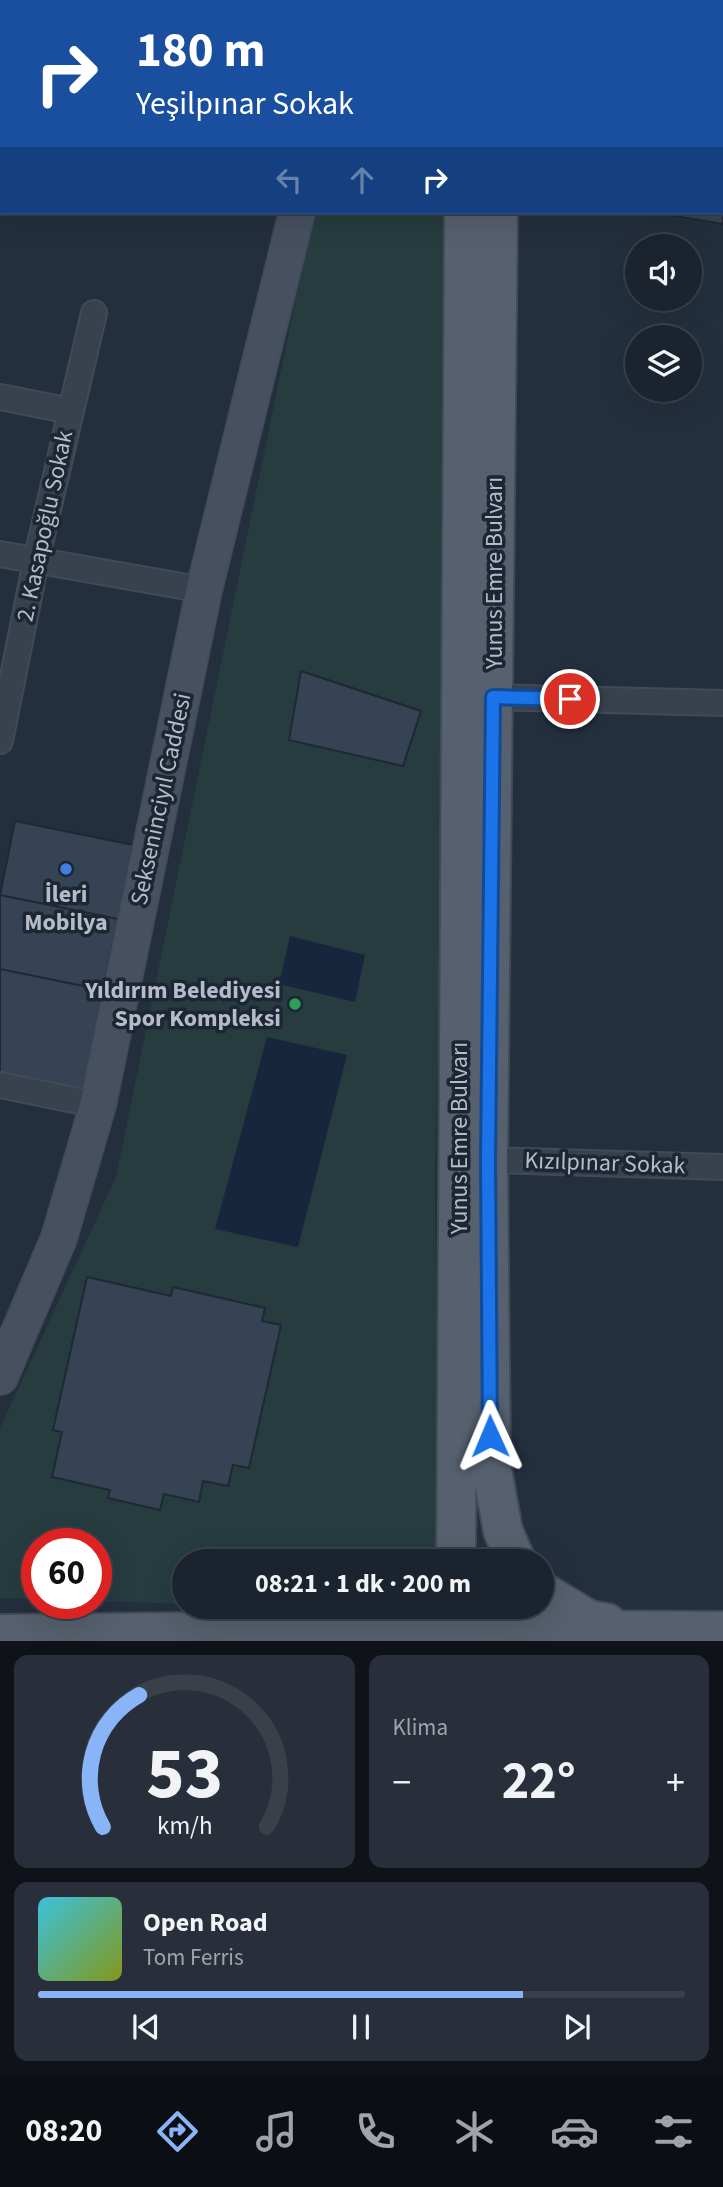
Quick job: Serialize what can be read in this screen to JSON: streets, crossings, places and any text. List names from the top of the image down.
{
  "streets": {
    "main road": ["Yunus Emre Bulvarı", "Sekseninciyıl Caddesi"],
    "street": ["2. Kasapoğlu Sokak", "Kızılpınar Sokak"]
  },
  "crossings": [
    ["Yunus Emre Bulvarı", "Kızılpınar Sokak"]
  ],
  "places": ["İleri Mobilya", "Yıldırım Belediyesi Spor Kompleksi"],
  "page": {
    "turn": ["180 m", "Yeşilpınar Sokak"],
    "limit": "60",
    "trip": "08:21 · 1 dk · 200 m",
    "tile": "Klima",
    "heat": ["−", "22°", "+"],
    "song": ["Open Road", "Tom Ferris"],
    "tabs": "08:20",
    "gauge": ["53", "km/h"]
  }
}
